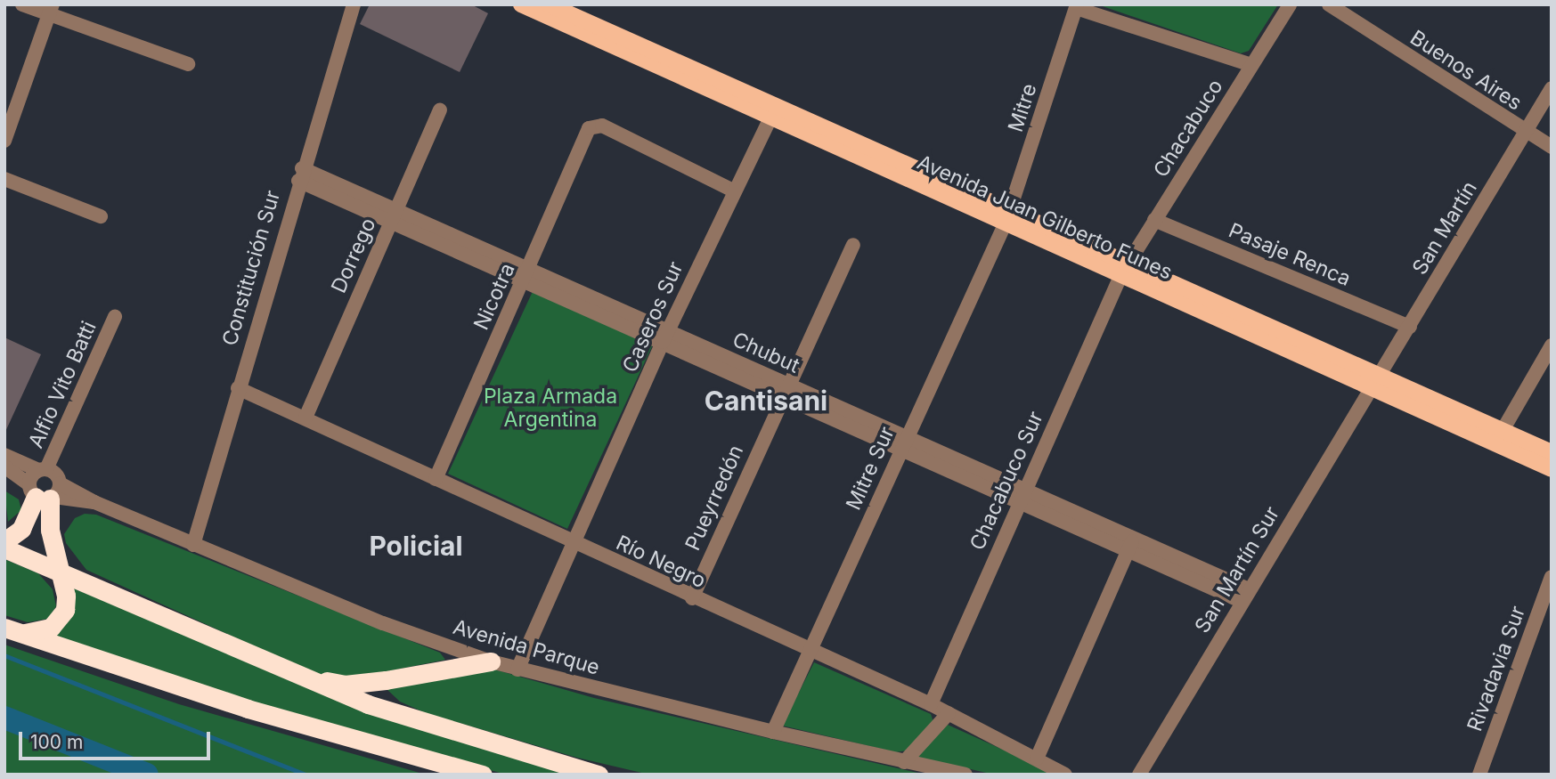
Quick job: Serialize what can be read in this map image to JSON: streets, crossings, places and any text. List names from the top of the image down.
{
  "streets": {
    "main road": ["Avenida Juan Gilberto Funes"],
    "street": [
      "Buenos Aires",
      "Mitre",
      "Chacabuco",
      "San Martín",
      "Pasaje Renca",
      "Dorrego",
      "Constitución Sur",
      "Nicotra",
      "Caseros Sur",
      "Chubut",
      "Alfio Vito Batti",
      "Mitre Sur",
      "Chacabuco Sur",
      "Pueyrredón",
      "Río Negro",
      "San Martín Sur",
      "Avenida Parque",
      "Rivadavia Sur"
    ]
  },
  "crossings": [
    ["Buenos Aires", "San Martín"],
    ["Mitre", "Avenida Juan Gilberto Funes"],
    ["Mitre", "Mitre Sur"],
    ["Chacabuco", "Avenida Juan Gilberto Funes"],
    ["Chacabuco", "Pasaje Renca"],
    ["Chacabuco", "Chacabuco Sur"],
    ["Avenida Juan Gilberto Funes", "San Martín"],
    ["Avenida Juan Gilberto Funes", "Caseros Sur"],
    ["Avenida Juan Gilberto Funes", "Mitre Sur"],
    ["Avenida Juan Gilberto Funes", "Chacabuco Sur"],
    ["Avenida Juan Gilberto Funes", "San Martín Sur"],
    ["San Martín", "Pasaje Renca"],
    ["San Martín", "San Martín Sur"],
    ["Dorrego", "Chubut"],
    ["Dorrego", "Río Negro"],
    ["Constitución Sur", "Chubut"],
    ["Constitución Sur", "Río Negro"],
    ["Constitución Sur", "Avenida Parque"],
    ["Nicotra", "Caseros Sur"],
    ["Nicotra", "Chubut"],
    ["Nicotra", "Río Negro"],
    ["Caseros Sur", "Chubut"],
    ["Caseros Sur", "Río Negro"],
    ["Caseros Sur", "Avenida Parque"],
    ["Chubut", "Mitre Sur"],
    ["Chubut", "Chacabuco Sur"],
    ["Chubut", "Pueyrredón"],
    ["Chubut", "San Martín Sur"],
    ["Alfio Vito Batti", "Avenida Parque"],
    ["Mitre Sur", "Río Negro"],
    ["Mitre Sur", "Avenida Parque"],
    ["Chacabuco Sur", "Río Negro"],
    ["Pueyrredón", "Río Negro"]
  ],
  "districts": ["Cantisani", "Policial"],
  "parks": ["Plaza Armada Argentina"],
  "scale_bar": "100 m"
}
